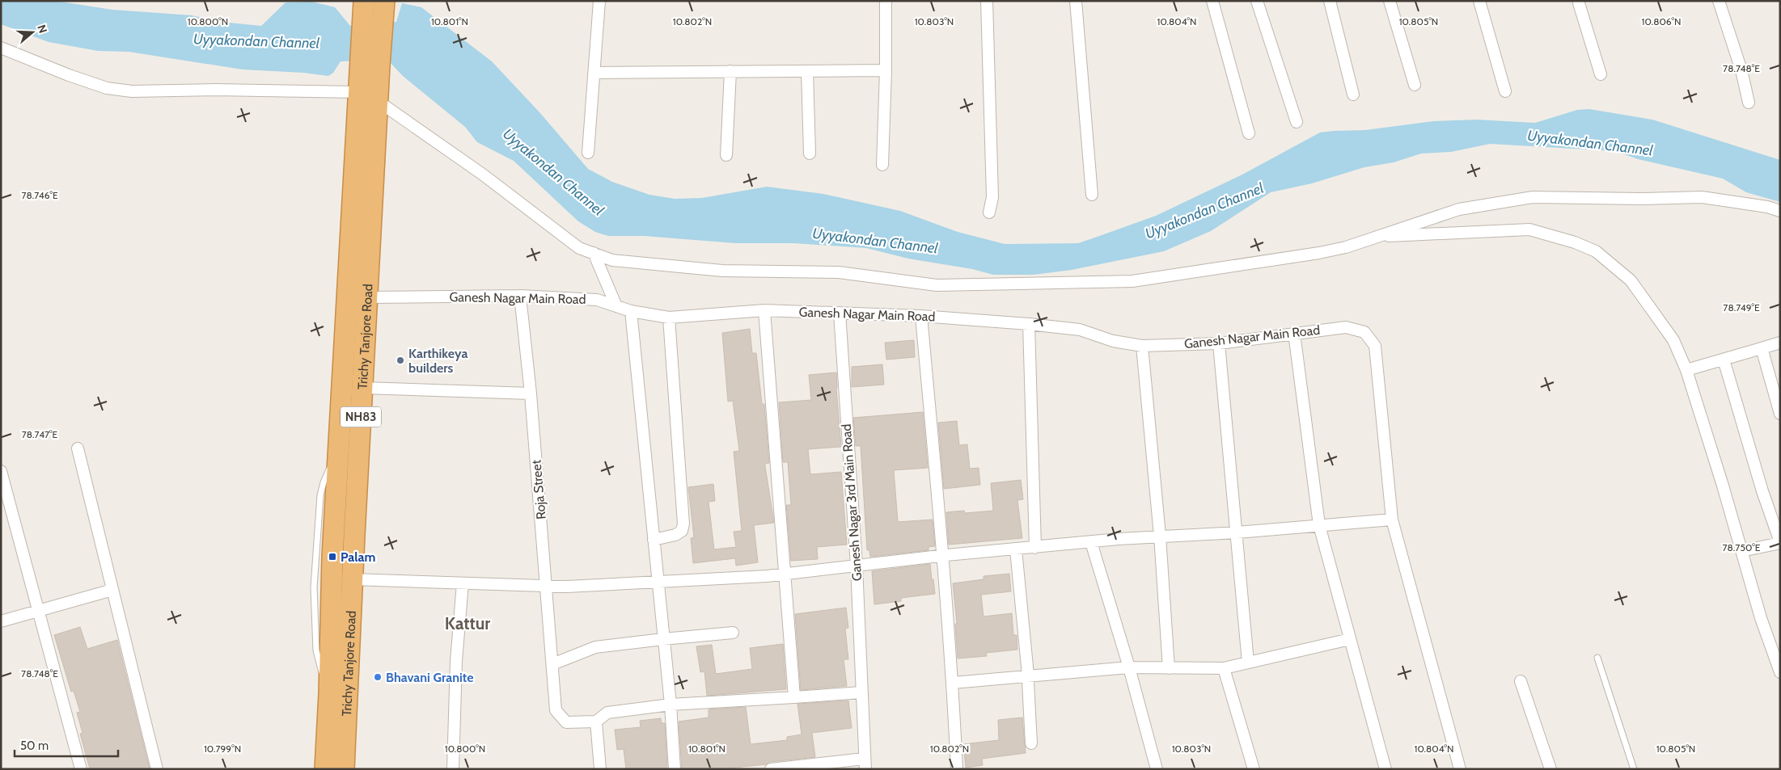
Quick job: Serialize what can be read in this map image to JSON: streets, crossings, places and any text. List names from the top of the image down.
{
  "streets": {
    "highway": ["Trichy Tanjore Road", "NH83"],
    "street": ["Ganesh Nagar Main Road", "Roja Street", "Ganesh Nagar 3rd Main Road"]
  },
  "crossings": [
    ["Ganesh Nagar Main Road", "Trichy Tanjore Road"],
    ["Ganesh Nagar Main Road", "Roja Street"],
    ["Ganesh Nagar Main Road", "Ganesh Nagar 3rd Main Road"]
  ],
  "districts": ["Kattur"],
  "water": ["Uyyakondan Channel"],
  "places": {
    "other": ["Karthikeya builders", "Bhavani Granite"],
    "transit": ["Palam"]
  },
  "scale_bar": "50 m",
  "north": "right",
  "coordinates": [
    "10.806°N",
    "10.800°N",
    "10.801°N",
    "10.802°N",
    "10.803°N",
    "10.804°N",
    "10.805°N",
    "78.748°E",
    "78.746°E",
    "78.749°E",
    "78.747°E",
    "78.750°E",
    "10.799°N"
  ]
}
